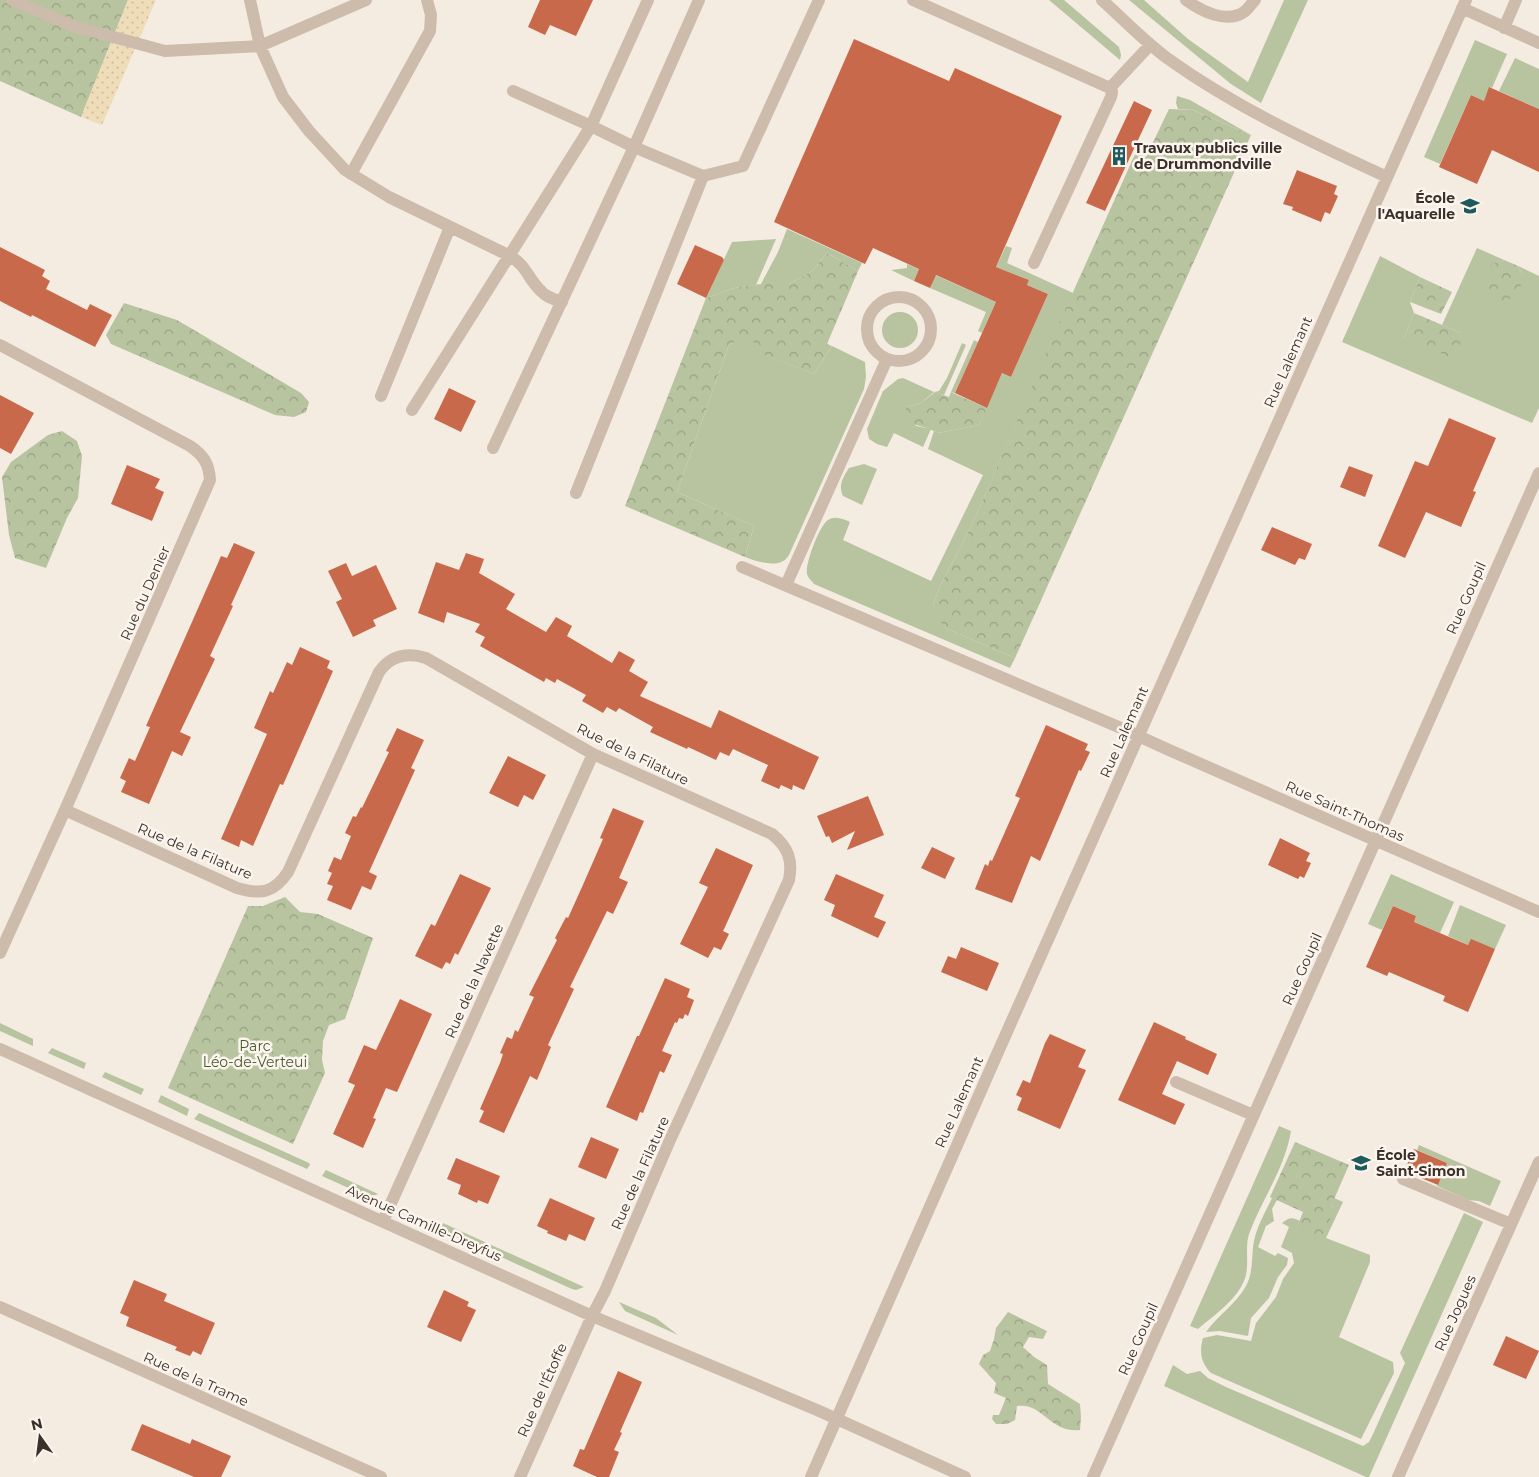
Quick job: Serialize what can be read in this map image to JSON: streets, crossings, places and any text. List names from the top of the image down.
{
  "streets": {
    "street": [
      "Rue Lalemant",
      "Rue du Denier",
      "Rue Goupil",
      "Rue de la Filature",
      "Rue Saint-Thomas",
      "Rue de la Navette",
      "Avenue Camille-Dreyfus",
      "Rue Jogues",
      "Rue de la Trame",
      "Rue de l'Étoffe"
    ]
  },
  "crossings": [
    ["Rue Lalemant", "Rue Saint-Thomas"],
    ["Rue Lalemant", "Avenue Camille-Dreyfus"],
    ["Rue du Denier", "Rue de la Filature"],
    ["Rue Goupil", "Rue Saint-Thomas"],
    ["Rue de la Filature", "Rue de la Navette"],
    ["Rue de la Filature", "Avenue Camille-Dreyfus"],
    ["Rue de la Filature", "Rue de l'Étoffe"],
    ["Rue de la Navette", "Avenue Camille-Dreyfus"],
    ["Avenue Camille-Dreyfus", "Rue de l'Étoffe"]
  ],
  "parks": ["Parc Léo-de-Verteui"],
  "places": {
    "building": ["Travaux publics ville de Drummondville"],
    "school or university": ["École l'Aquarelle", "École Saint-Simon"]
  },
  "north": "top"
}
